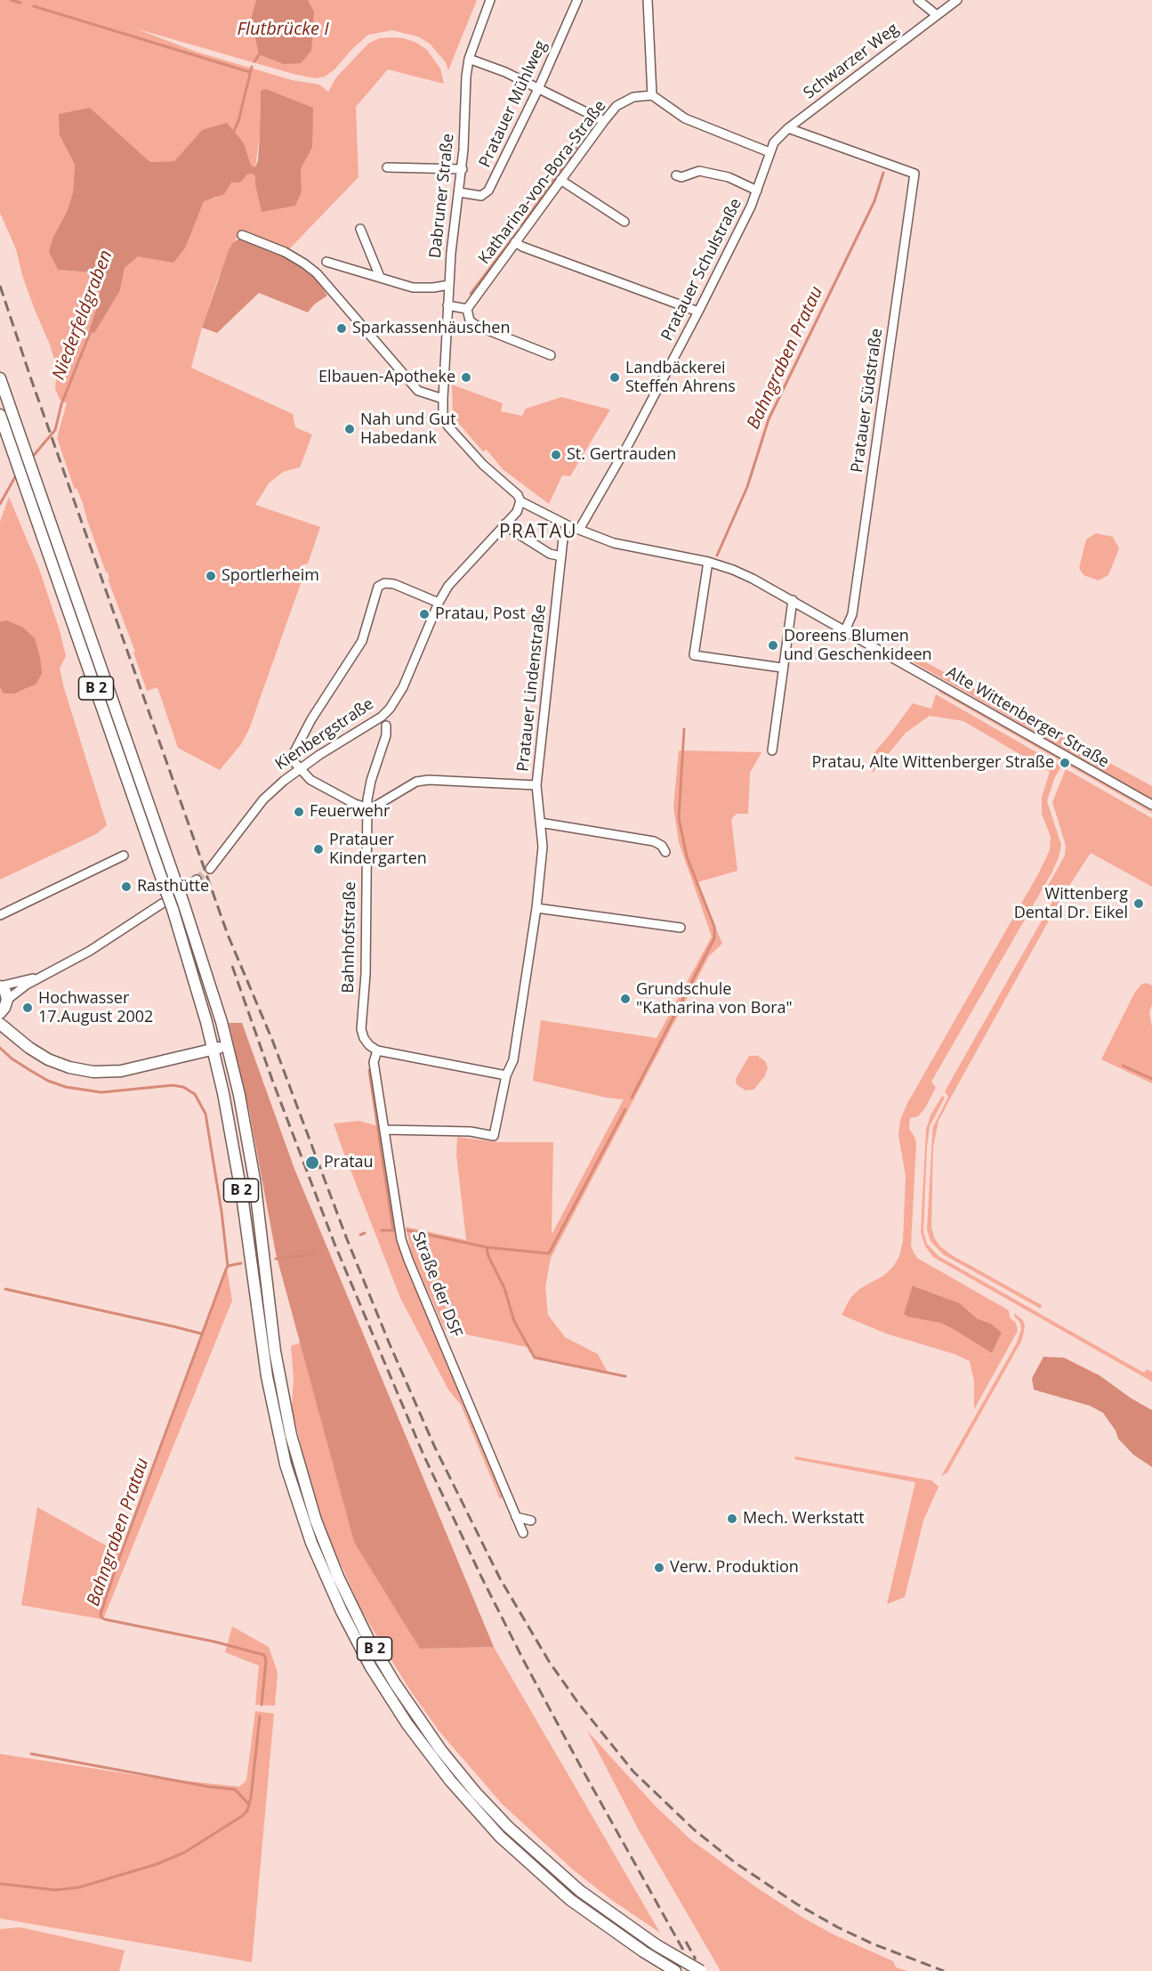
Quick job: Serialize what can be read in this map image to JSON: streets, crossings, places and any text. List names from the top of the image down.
{
  "streets": {
    "main road": ["B 2"],
    "street": [
      "Schwarzer Weg",
      "Pratauer Mühlweg",
      "Katharina-von-Bora-Straße",
      "Dabruner Straße",
      "Pratauer Schulstraße",
      "Pratauer Südstraße",
      "Pratauer Lindenstraße",
      "Alte Wittenberger Straße",
      "Kienbergstraße",
      "Bahnhofstraße",
      "Straße der DSF"
    ]
  },
  "crossings": [
    ["Schwarzer Weg", "Pratauer Schulstraße"],
    ["Schwarzer Weg", "Pratauer Südstraße"],
    ["Pratauer Mühlweg", "Dabruner Straße"],
    ["Dabruner Straße", "Alte Wittenberger Straße"],
    ["Pratauer Schulstraße", "Alte Wittenberger Straße"],
    ["Pratauer Südstraße", "Alte Wittenberger Straße"],
    ["Pratauer Lindenstraße", "Alte Wittenberger Straße"],
    ["Pratauer Lindenstraße", "Straße der DSF"],
    ["Bahnhofstraße", "Straße der DSF"]
  ],
  "districts": ["PRATAU"],
  "water": ["Flutbrücke I", "Niederfeldgraben", "Bahngraben Pratau"],
  "places": [
    "Sparkassenhäuschen",
    "Elbauen-Apotheke",
    "Landbäckerei Steffen Ahrens",
    "Nah und Gut Habedank",
    "St. Gertrauden",
    "Sportlerheim",
    "Pratau, Post",
    "Doreens Blumen und Geschenkideen",
    "Pratau, Alte Wittenberger Straße",
    "Feuerwehr",
    "Pratauer Kindergarten",
    "Rasthütte",
    "Wittenberg Dental Dr. Eikel",
    "Grundschule \"Katharina von Bora\"",
    "Hochwasser 17.August 2002",
    "Pratau",
    "Mech. Werkstatt",
    "Verw. Produktion"
  ]
}
